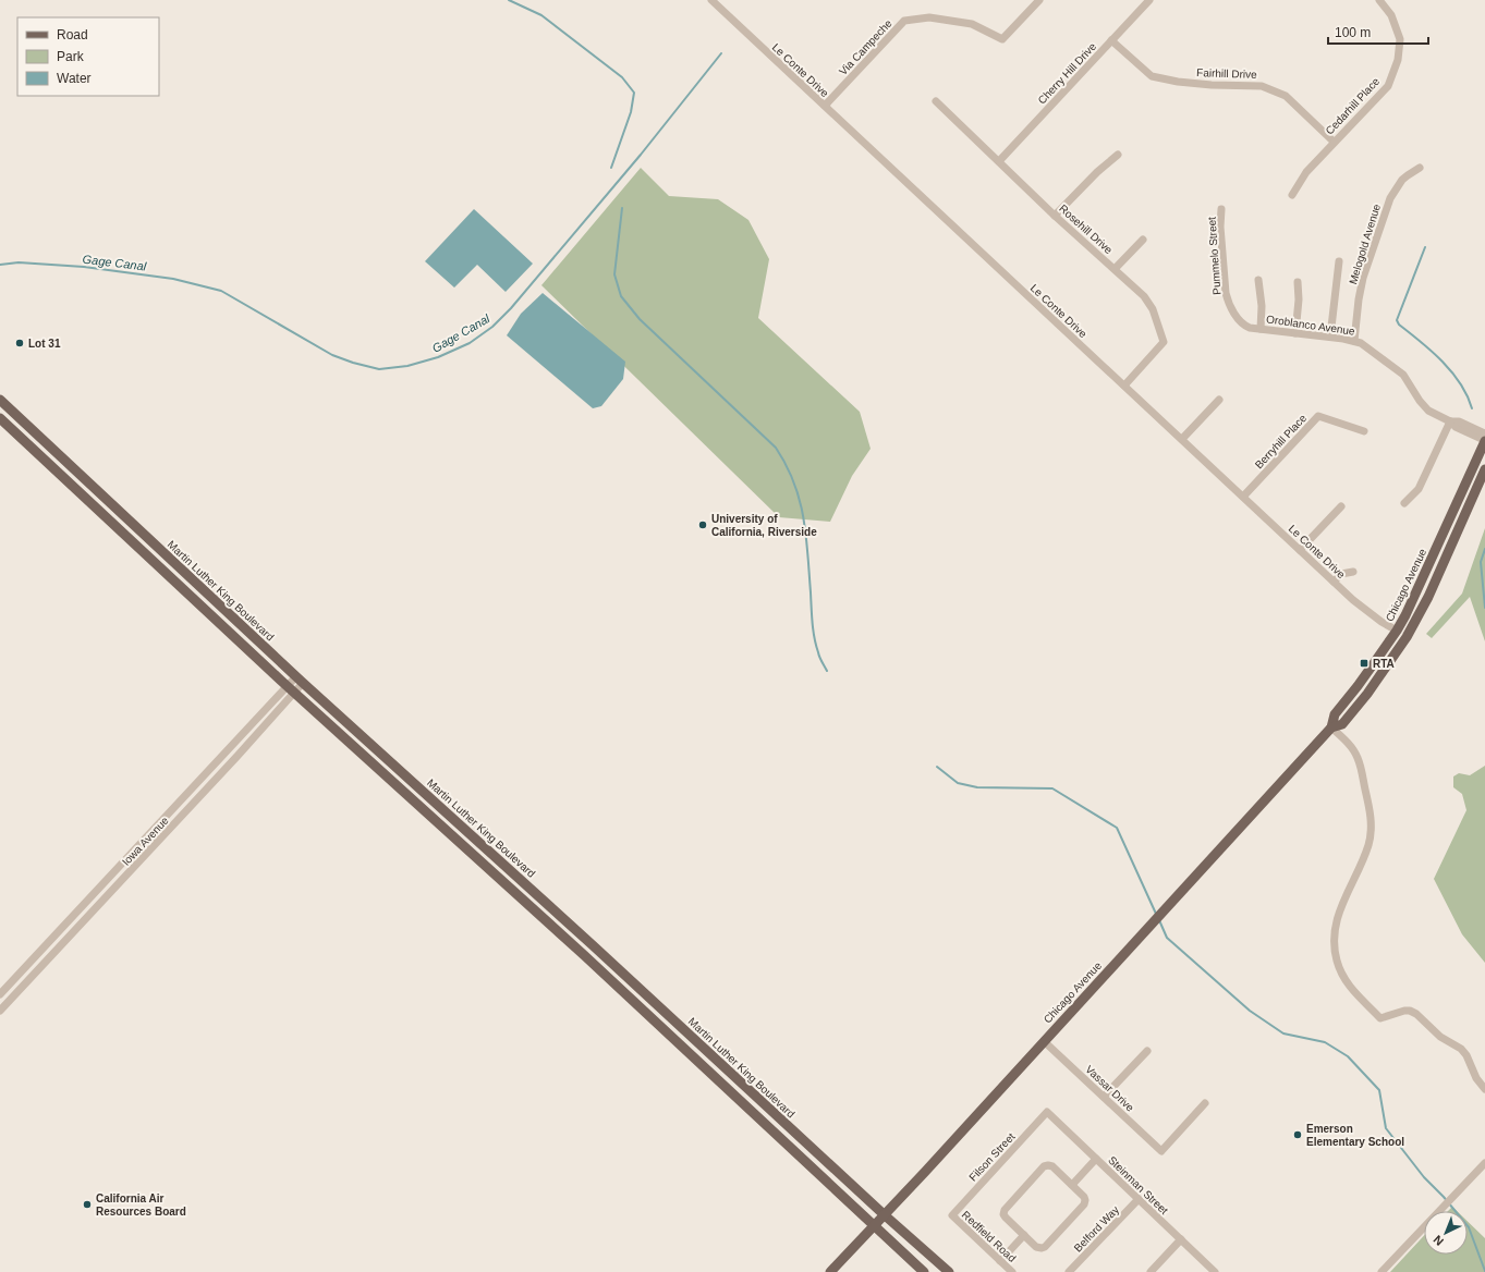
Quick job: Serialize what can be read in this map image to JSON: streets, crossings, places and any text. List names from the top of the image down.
{
  "streets": {
    "main road": ["Chicago Avenue", "Martin Luther King Boulevard"],
    "street": [
      "Via Campeche",
      "Le Conte Drive",
      "Cherry Hill Drive",
      "Fairhill Drive",
      "Cedarhill Place",
      "Rosehill Drive",
      "Melogold Avenue",
      "Pummelo Street",
      "Oroblanco Avenue",
      "Berryhill Place",
      "Iowa Avenue",
      "Vassar Drive",
      "Filson Street",
      "Steinman Street",
      "Belford Way",
      "Redfield Road"
    ]
  },
  "crossings": [
    ["Via Campeche", "Le Conte Drive"],
    ["Le Conte Drive", "Rosehill Drive"],
    ["Le Conte Drive", "Berryhill Place"],
    ["Le Conte Drive", "Chicago Avenue"],
    ["Cherry Hill Drive", "Fairhill Drive"],
    ["Cherry Hill Drive", "Rosehill Drive"],
    ["Fairhill Drive", "Cedarhill Place"],
    ["Melogold Avenue", "Oroblanco Avenue"],
    ["Pummelo Street", "Oroblanco Avenue"],
    ["Chicago Avenue", "Martin Luther King Boulevard"],
    ["Chicago Avenue", "Vassar Drive"],
    ["Martin Luther King Boulevard", "Iowa Avenue"],
    ["Filson Street", "Steinman Street"],
    ["Filson Street", "Redfield Road"],
    ["Steinman Street", "Belford Way"]
  ],
  "water": ["Gage Canal"],
  "places": {
    "other": [
      "Lot 31",
      "University of California, Riverside",
      "Emerson Elementary School",
      "California Air Resources Board"
    ],
    "transit": ["RTA"]
  },
  "legend": ["Road", "Park", "Water"],
  "scale_bar": "100 m",
  "north": "bottom left"
}
